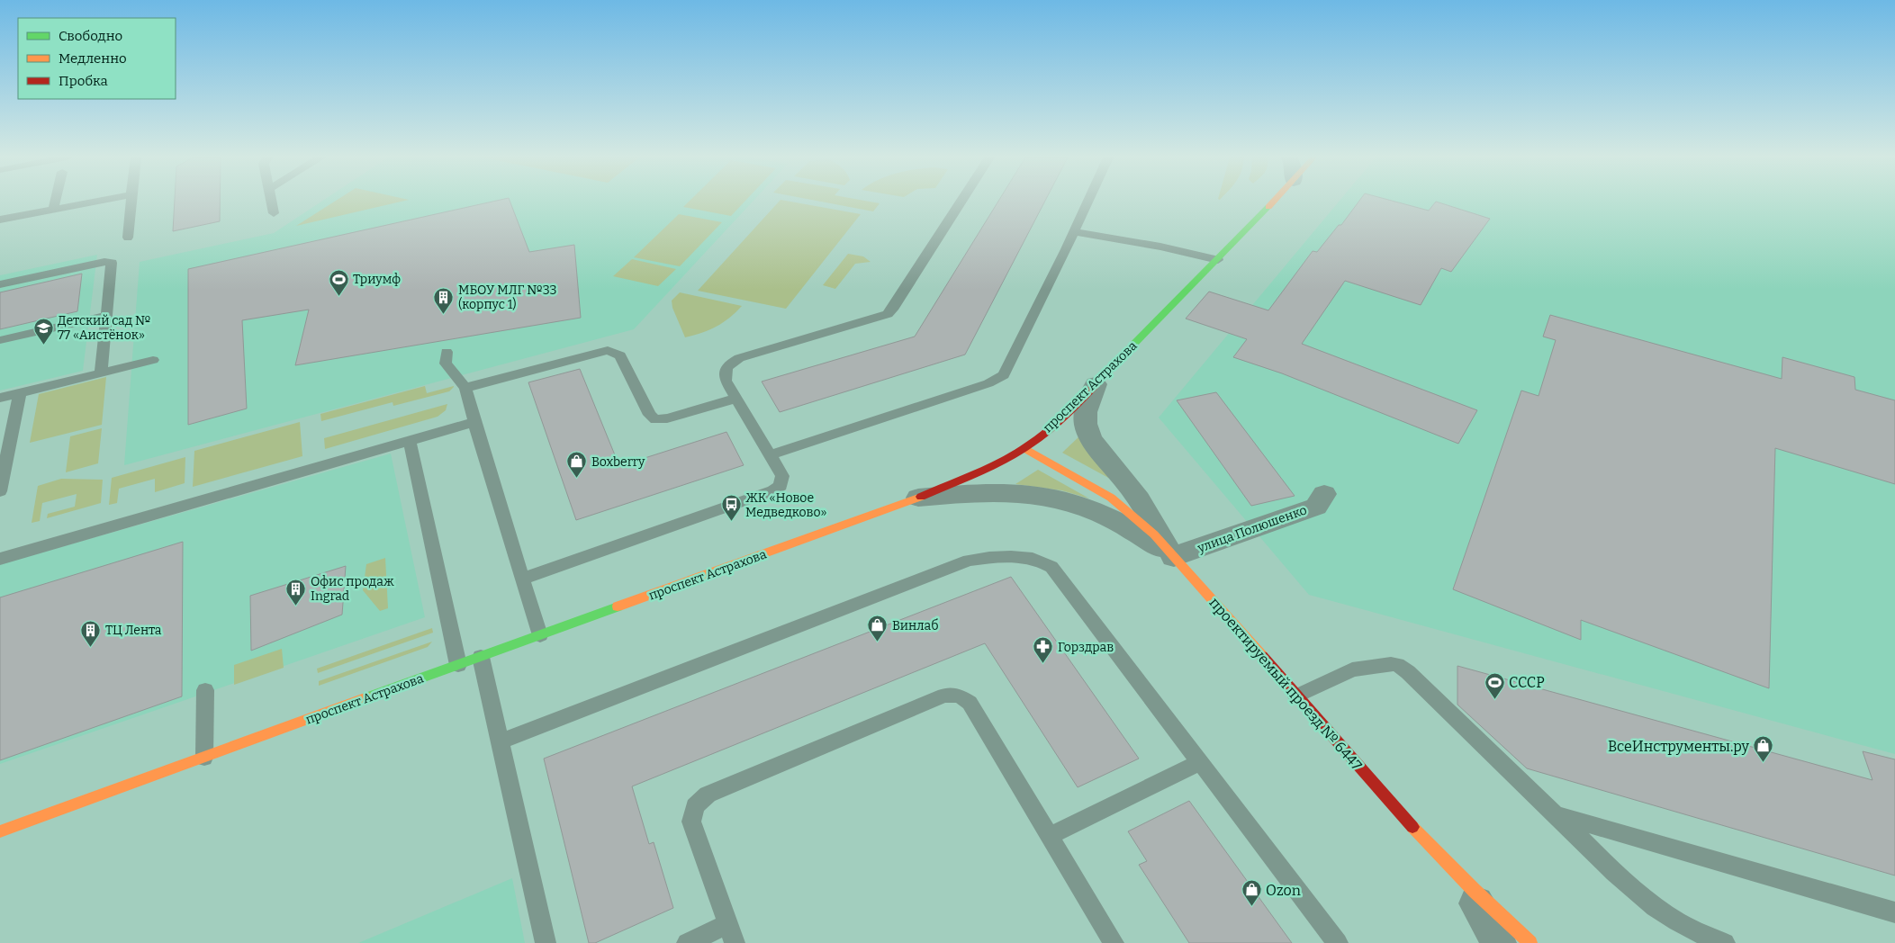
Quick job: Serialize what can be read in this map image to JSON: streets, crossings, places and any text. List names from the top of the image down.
{
  "streets": {
    "street": ["проспект Астрахова", "улица Полюшенко", "проектируемый проезд № 6447"]
  },
  "crossings": [
    ["проспект Астрахова", "проектируемый проезд № 6447"],
    ["улица Полюшенко", "проектируемый проезд № 6447"]
  ],
  "places": {
    "sports": ["Триумф", "СССР"],
    "building": ["МБОУ МЛГ №33 (корпус 1)", "Офис продаж Ingrad", "ТЦ Лента"],
    "school or university": ["Детский сад № 77 «Аистёнок»"],
    "shop": [
      "Boxberry",
      "Винлаб",
      "ВсеИнструменты.ру",
      "Ozon"
    ],
    "bus stop": ["ЖК «Новое Медведково»"],
    "pharmacy": ["Горздрав"]
  },
  "legend": ["Свободно", "Медленно", "Пробка"]
}
